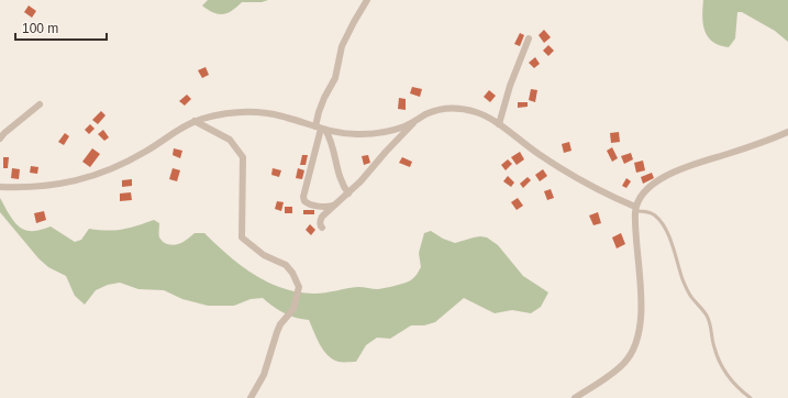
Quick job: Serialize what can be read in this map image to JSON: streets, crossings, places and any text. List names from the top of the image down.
{
  "scale_bar": "100 m"
}
